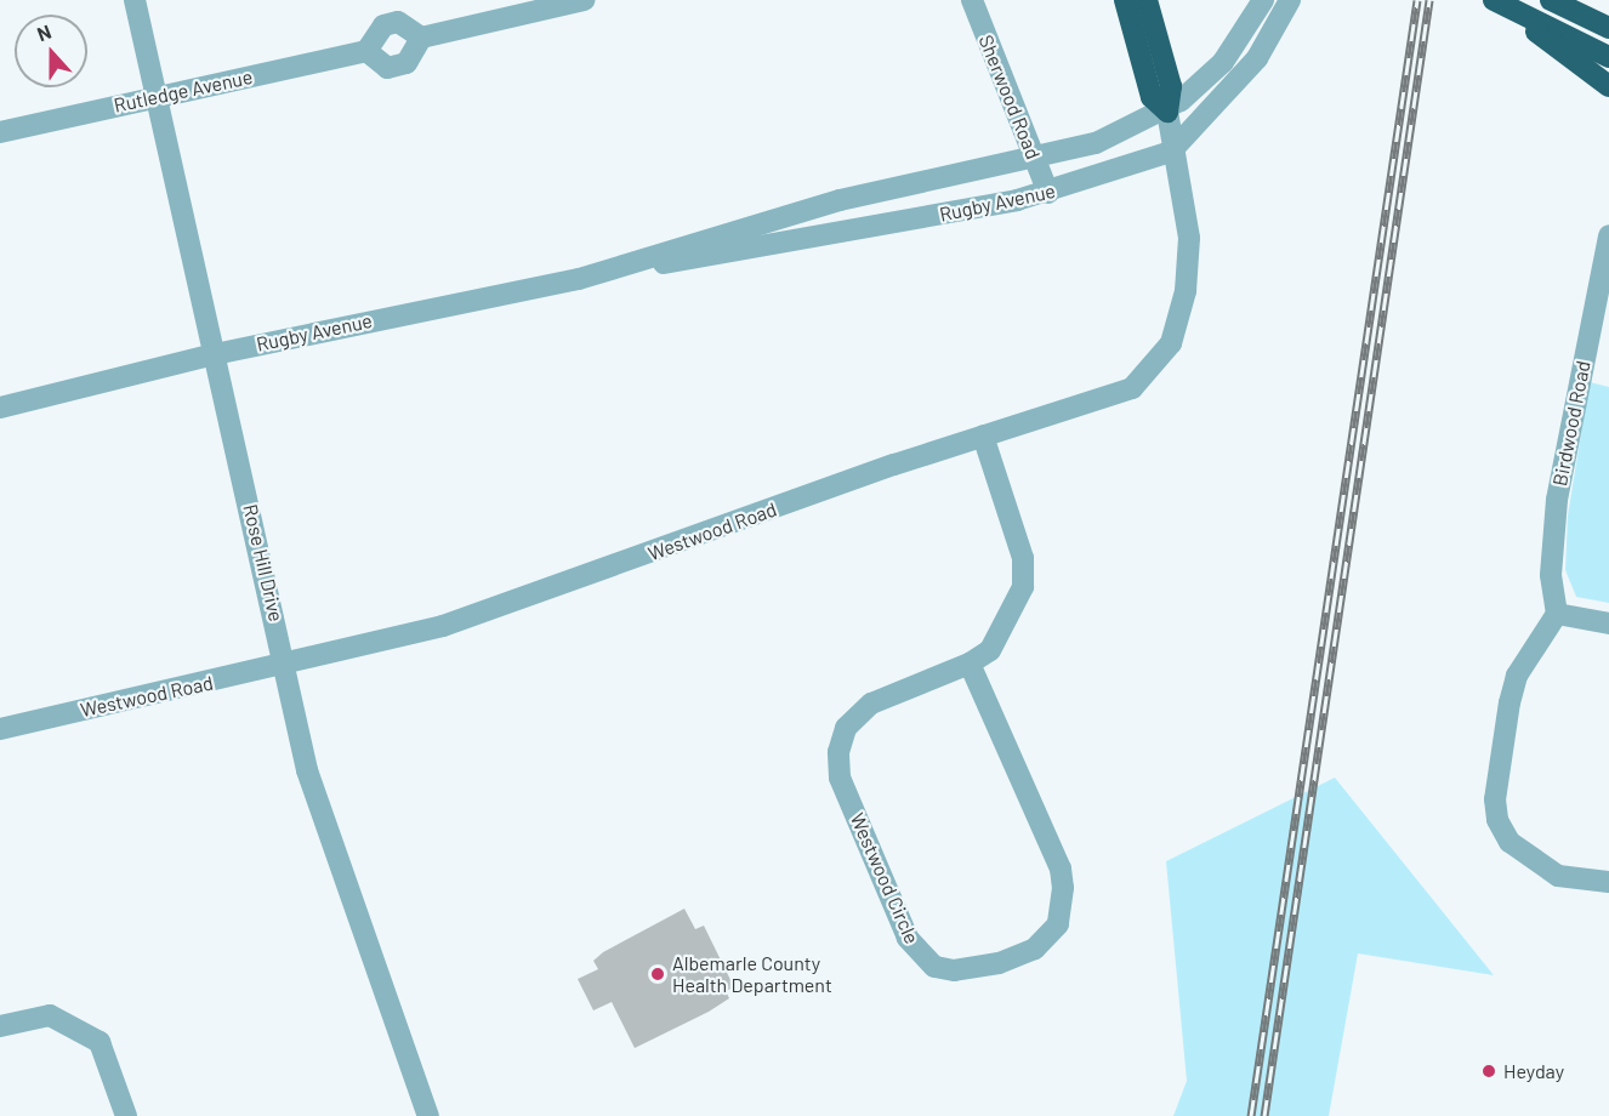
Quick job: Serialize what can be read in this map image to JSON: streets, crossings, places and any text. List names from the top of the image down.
{
  "streets": {
    "street": [
      "Rutledge Avenue",
      "Sherwood Road",
      "Rugby Avenue",
      "Birdwood Road",
      "Westwood Road",
      "Rose Hill Drive",
      "Westwood Circle"
    ]
  },
  "crossings": [
    ["Rutledge Avenue", "Rose Hill Drive"],
    ["Sherwood Road", "Rugby Avenue"],
    ["Rugby Avenue", "Westwood Road"],
    ["Rugby Avenue", "Rose Hill Drive"],
    ["Westwood Road", "Rose Hill Drive"],
    ["Westwood Road", "Westwood Circle"]
  ],
  "places": ["Albemarle County Health Department", "Heyday"],
  "north": "top"
}
